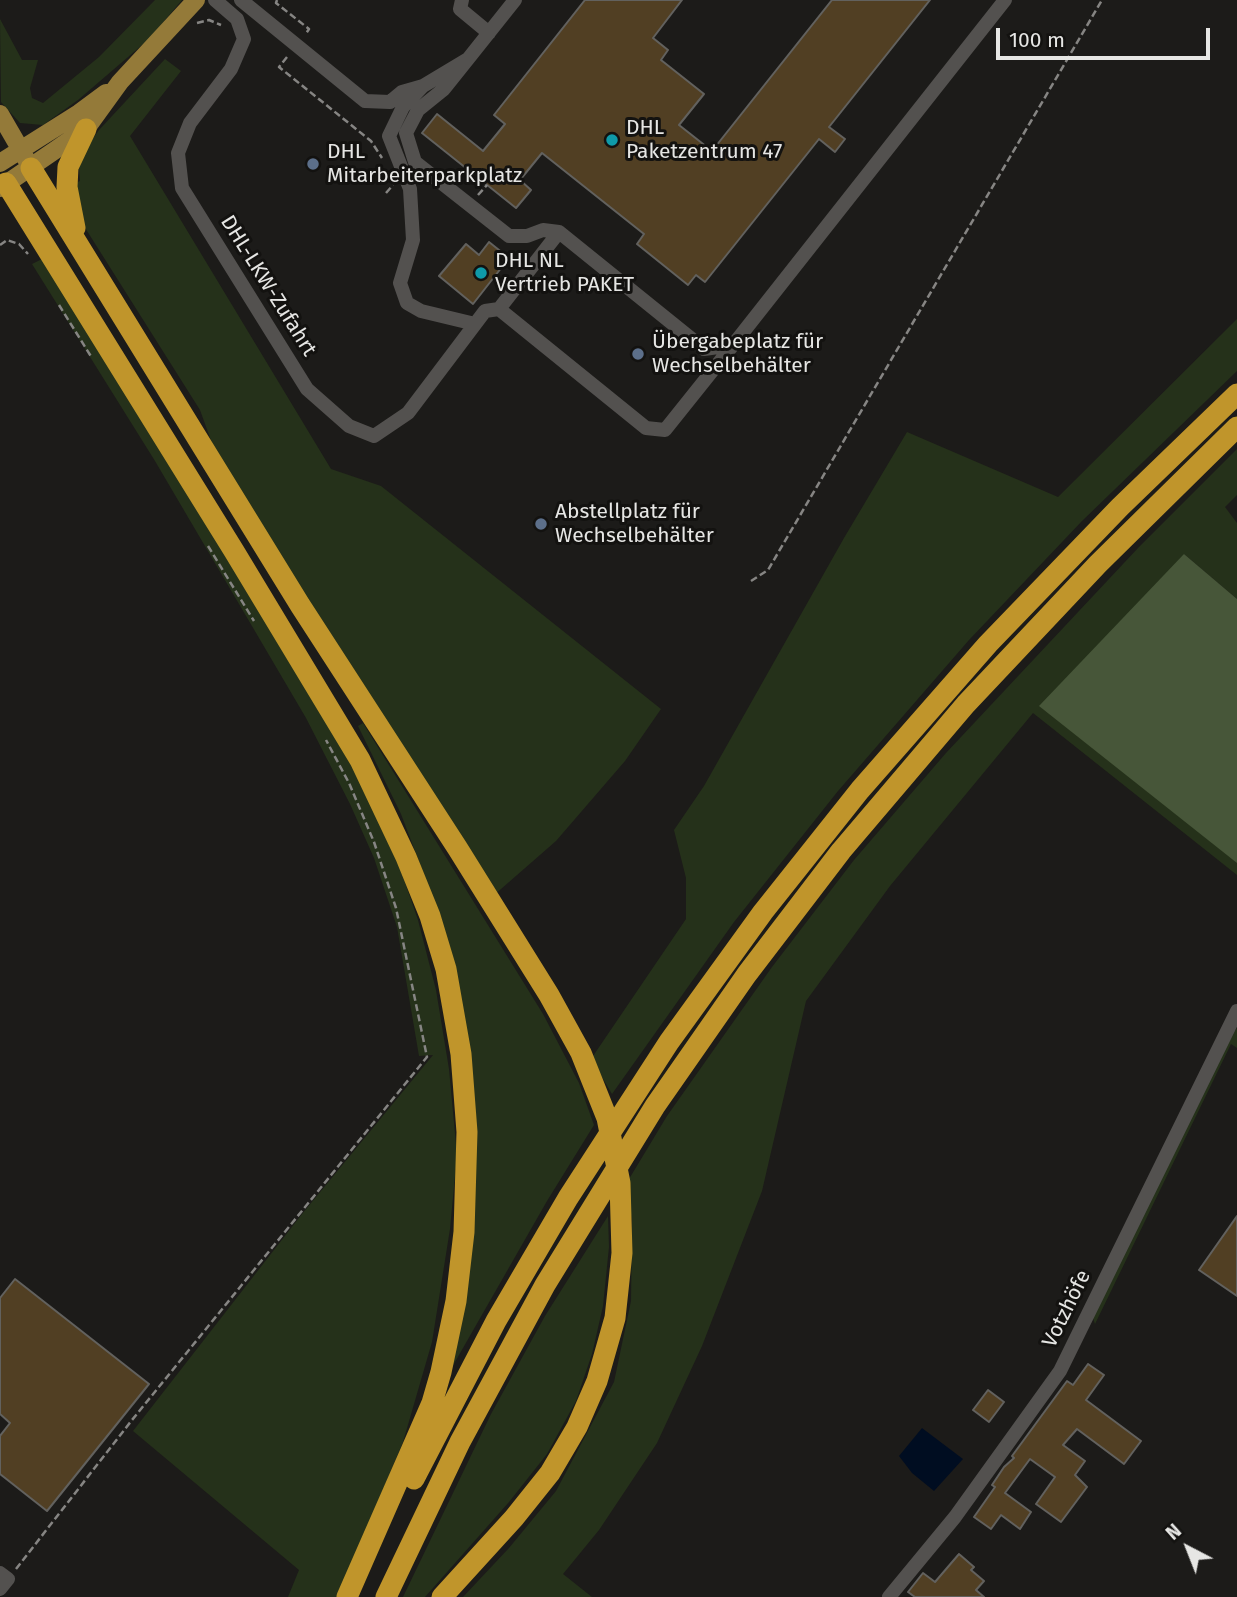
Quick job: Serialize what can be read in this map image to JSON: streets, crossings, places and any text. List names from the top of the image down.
{
  "streets": {
    "street": ["DHL-LKW-Zufahrt", "Votzhöfe"]
  },
  "places": [
    "DHL Paketzentrum 47",
    "DHL Mitarbeiterparkplatz",
    "DHL NL Vertrieb PAKET",
    "Übergabeplatz für Wechselbehälter",
    "Abstellplatz für Wechselbehälter"
  ],
  "scale_bar": "100 m",
  "north": "top left"
}
